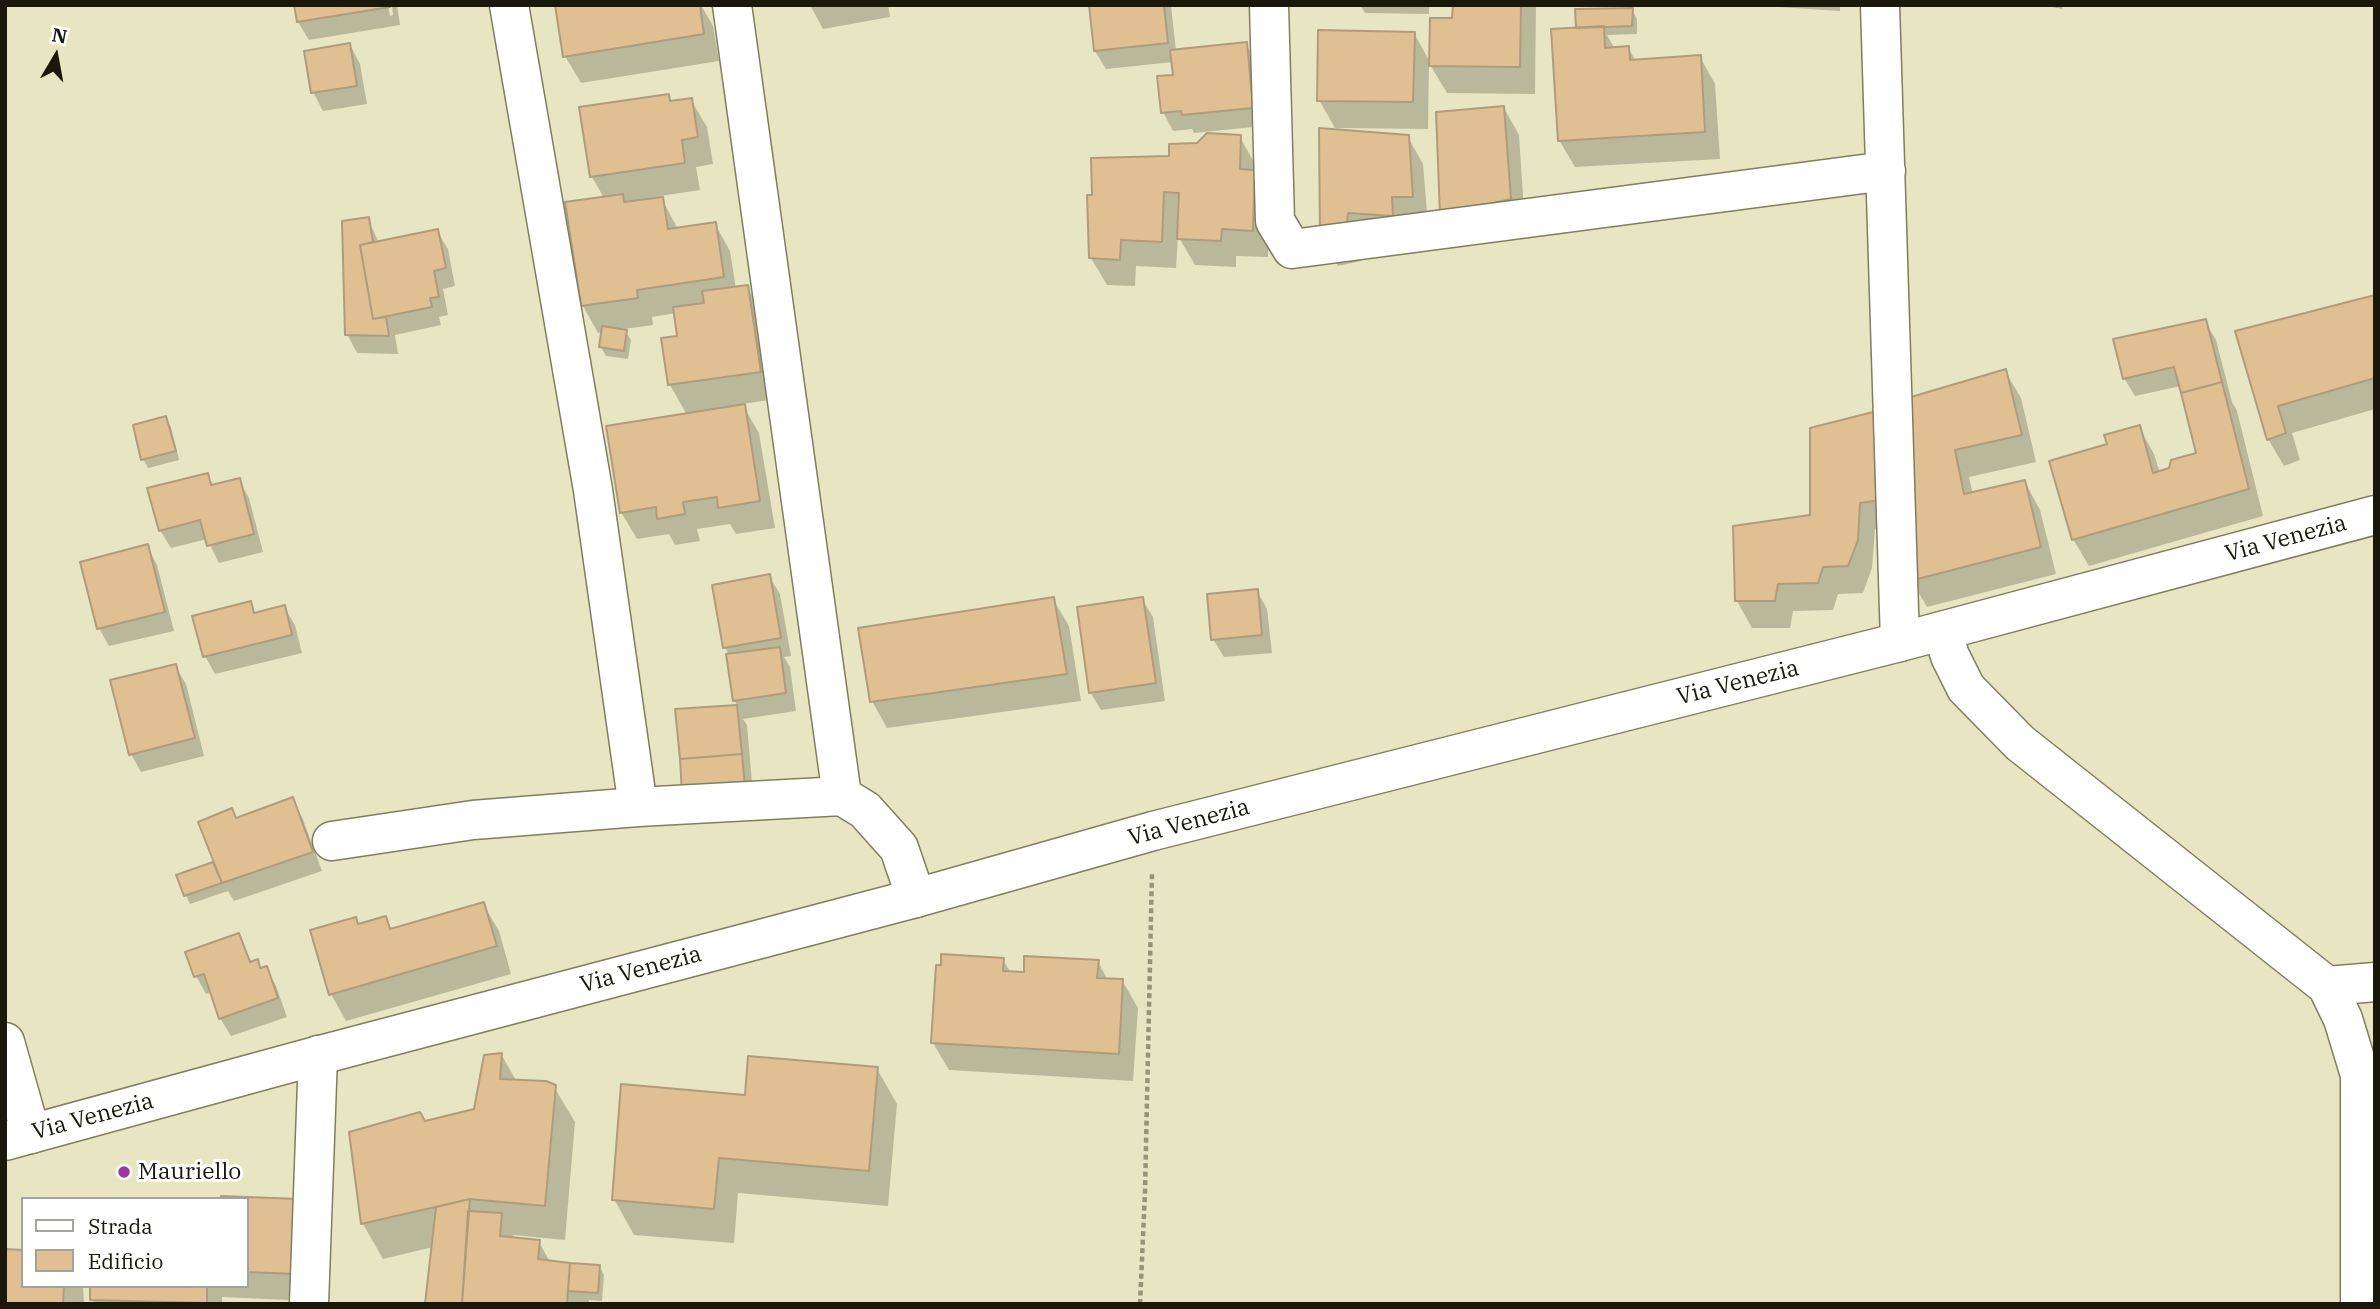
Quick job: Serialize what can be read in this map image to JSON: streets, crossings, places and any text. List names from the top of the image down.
{
  "streets": {
    "street": ["Via Venezia"]
  },
  "places": ["Mauriello"],
  "legend": ["Strada", "Edificio"],
  "north": "top"
}
